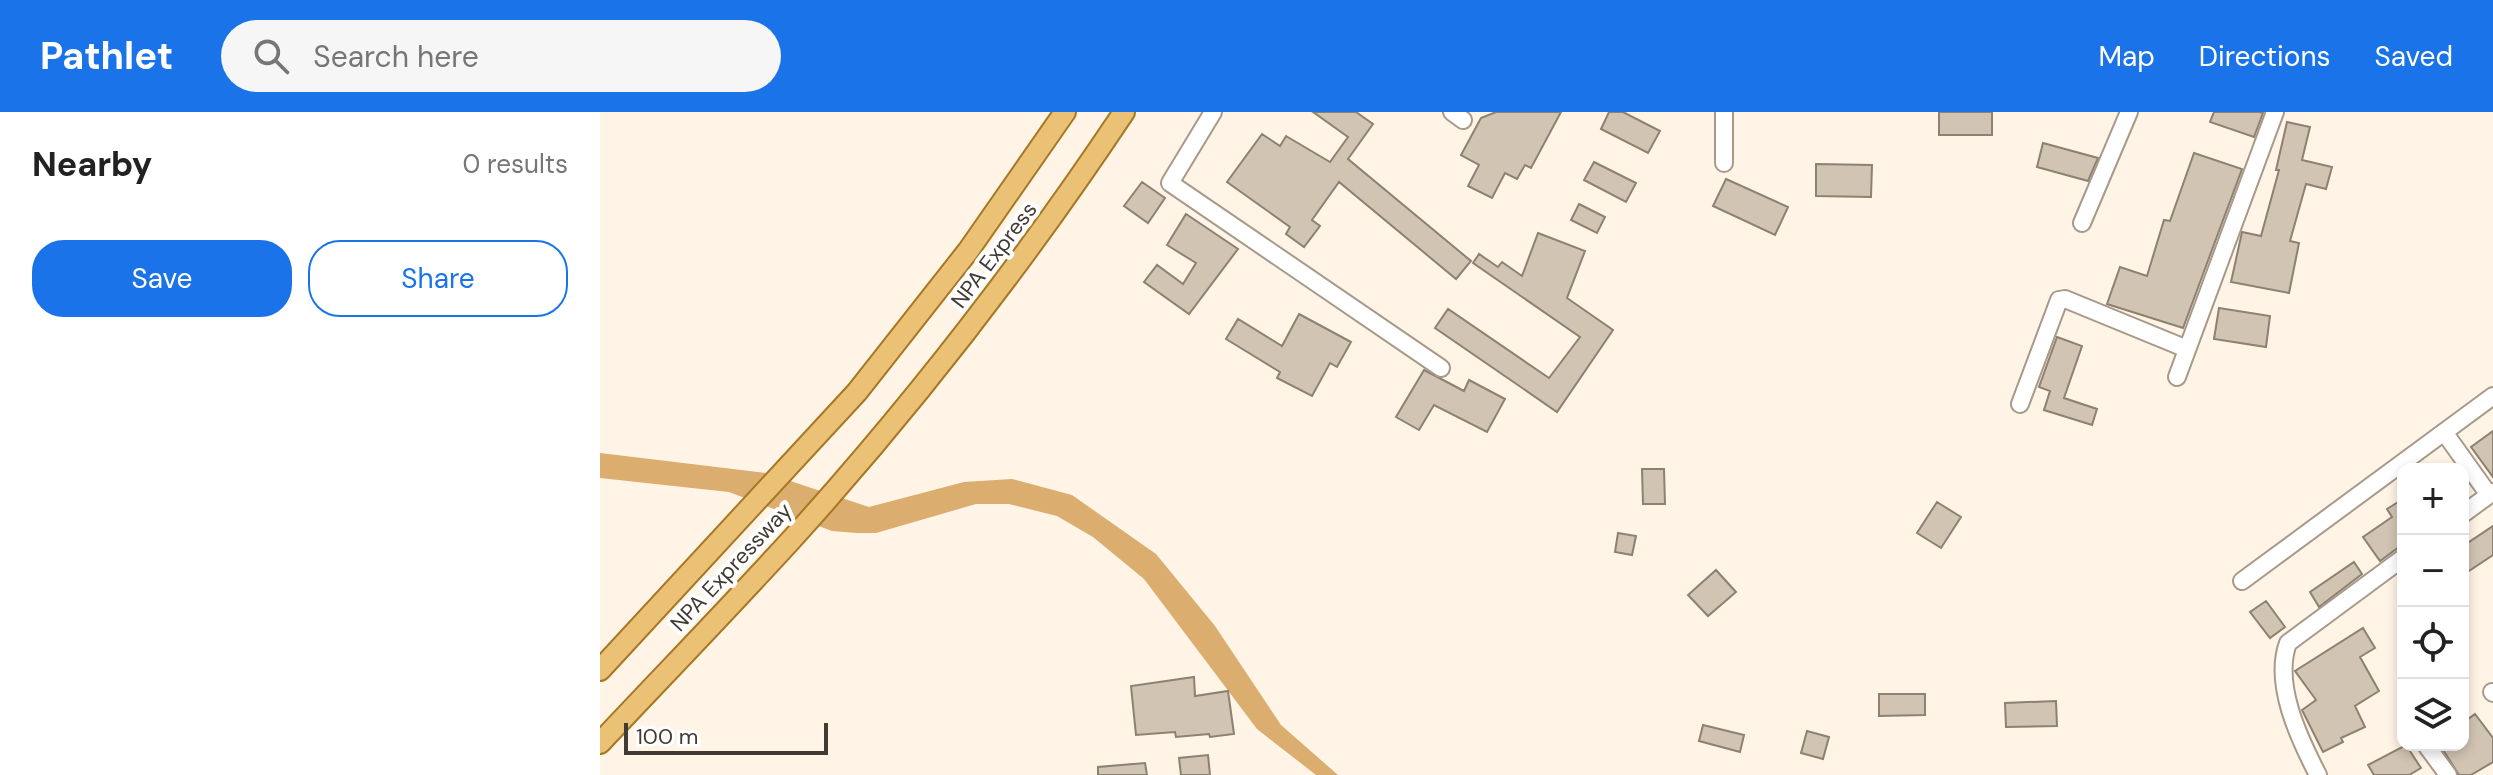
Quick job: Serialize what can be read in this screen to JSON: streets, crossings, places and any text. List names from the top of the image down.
{
  "streets": {
    "main road": ["NPA Express", "NPA Expressway"]
  },
  "crossings": [
    ["NPA Express", "NPA Expressway"]
  ],
  "scale_bar": "100 m",
  "page": {
    "header": "Pathlet",
    "search": "Search here",
    "nav": ["Map", "Directions", "Saved"],
    "heading": ["Nearby", "0 results"],
    "buttons": ["Save", "Share"],
    "map_buttons": ["+", "−"],
    "scale": "100 m"
  }
}
